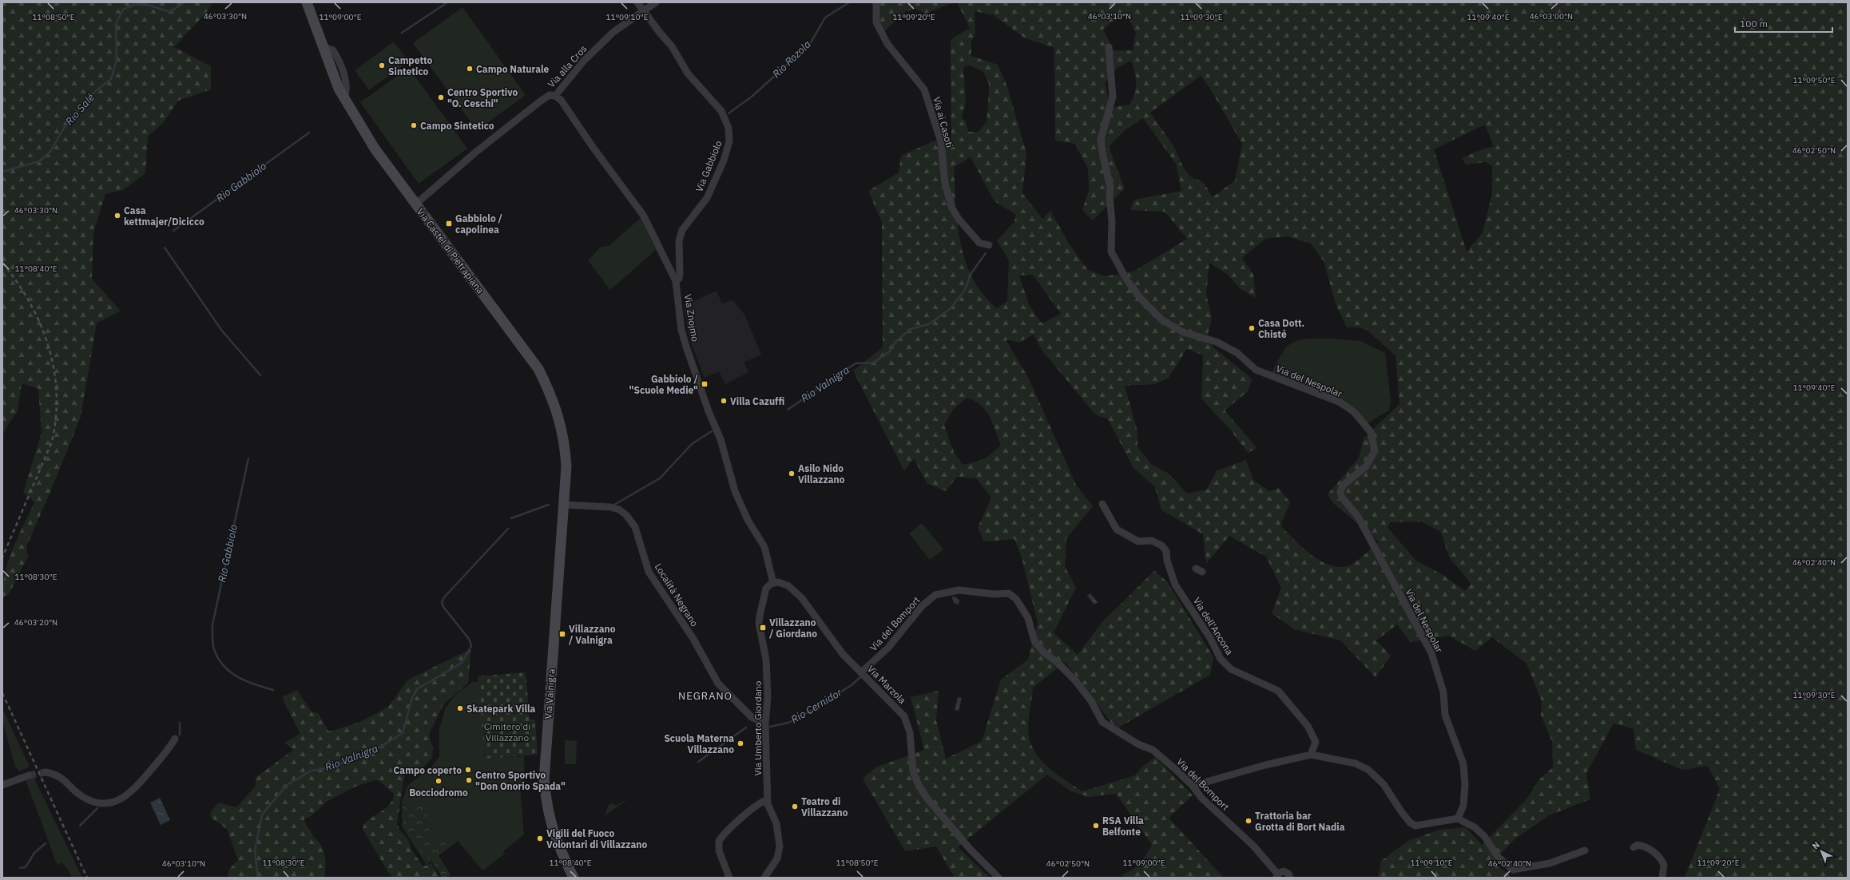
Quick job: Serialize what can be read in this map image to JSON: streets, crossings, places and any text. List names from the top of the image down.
{
  "streets": {
    "main road": ["Via Castel di Pietrapiana", "Via Valnigra"],
    "street": [
      "Via alla Cros",
      "Via ai Casoti",
      "Via Gabbiolo",
      "Via Znojmo",
      "Via del Nespolar",
      "Località Negrano",
      "Via del Bomport",
      "Via dell'Ancona",
      "Via Marzola",
      "Via Umberto Giordano"
    ]
  },
  "crossings": [
    ["Via alla Cros", "Via Gabbiolo"],
    ["Via alla Cros", "Via Castel di Pietrapiana"],
    ["Via alla Cros", "Via Znojmo"],
    ["Via Gabbiolo", "Via Znojmo"],
    ["Via Castel di Pietrapiana", "Località Negrano"],
    ["Via Castel di Pietrapiana", "Via Valnigra"],
    ["Via Znojmo", "Via Marzola"],
    ["Via Znojmo", "Via Umberto Giordano"],
    ["Località Negrano", "Via Valnigra"],
    ["Località Negrano", "Via Umberto Giordano"],
    ["Via del Bomport", "Via Marzola"],
    ["Via Marzola", "Via Umberto Giordano"]
  ],
  "districts": ["NEGRANO"],
  "water": [
    "Rio Rozola",
    "Rio Salé",
    "Rio Gabbiolo",
    "Rio Valnigra",
    "Rio Cernidor"
  ],
  "parks": ["Cimitero di Villazzano"],
  "places": {
    "other": [
      "Campetto Sintetico",
      "Campo Naturale",
      "Centro Sportivo \"O. Ceschi\"",
      "Campo Sintetico",
      "Casa kettmajer/Dicicco",
      "Casa Dott. Chisté",
      "Villa Cazuffi",
      "Asilo Nido Villazzano",
      "Skatepark Villa",
      "Scuola Materna Villazzano",
      "Campo coperto",
      "Centro Sportivo \"Don Onorio Spada\"",
      "Bocciodromo",
      "Teatro di Villazzano",
      "Trattoria bar Grotta di Bort Nadia",
      "RSA Villa Belfonte",
      "Vigili del Fuoco Volontari di Villazzano"
    ],
    "transit": [
      "Gabbiolo / capolinea",
      "Gabbiolo / \"Scuole Medie\"",
      "Villazzano / Giordano",
      "Villazzano / Valnigra"
    ]
  },
  "scale_bar": "100 m",
  "north": "top left",
  "coordinates": [
    "46°03'30\"N",
    "46°03'10\"N",
    "46°03'00\"N",
    "11°08'50\"E",
    "11°09'00\"E",
    "11°09'10\"E",
    "11°09'20\"E",
    "11°09'30\"E",
    "11°09'40\"E",
    "11°09'50\"E",
    "46°02'50\"N",
    "11°08'40\"E",
    "46°02'40\"N",
    "11°08'30\"E",
    "46°03'20\"N"
  ]
}
